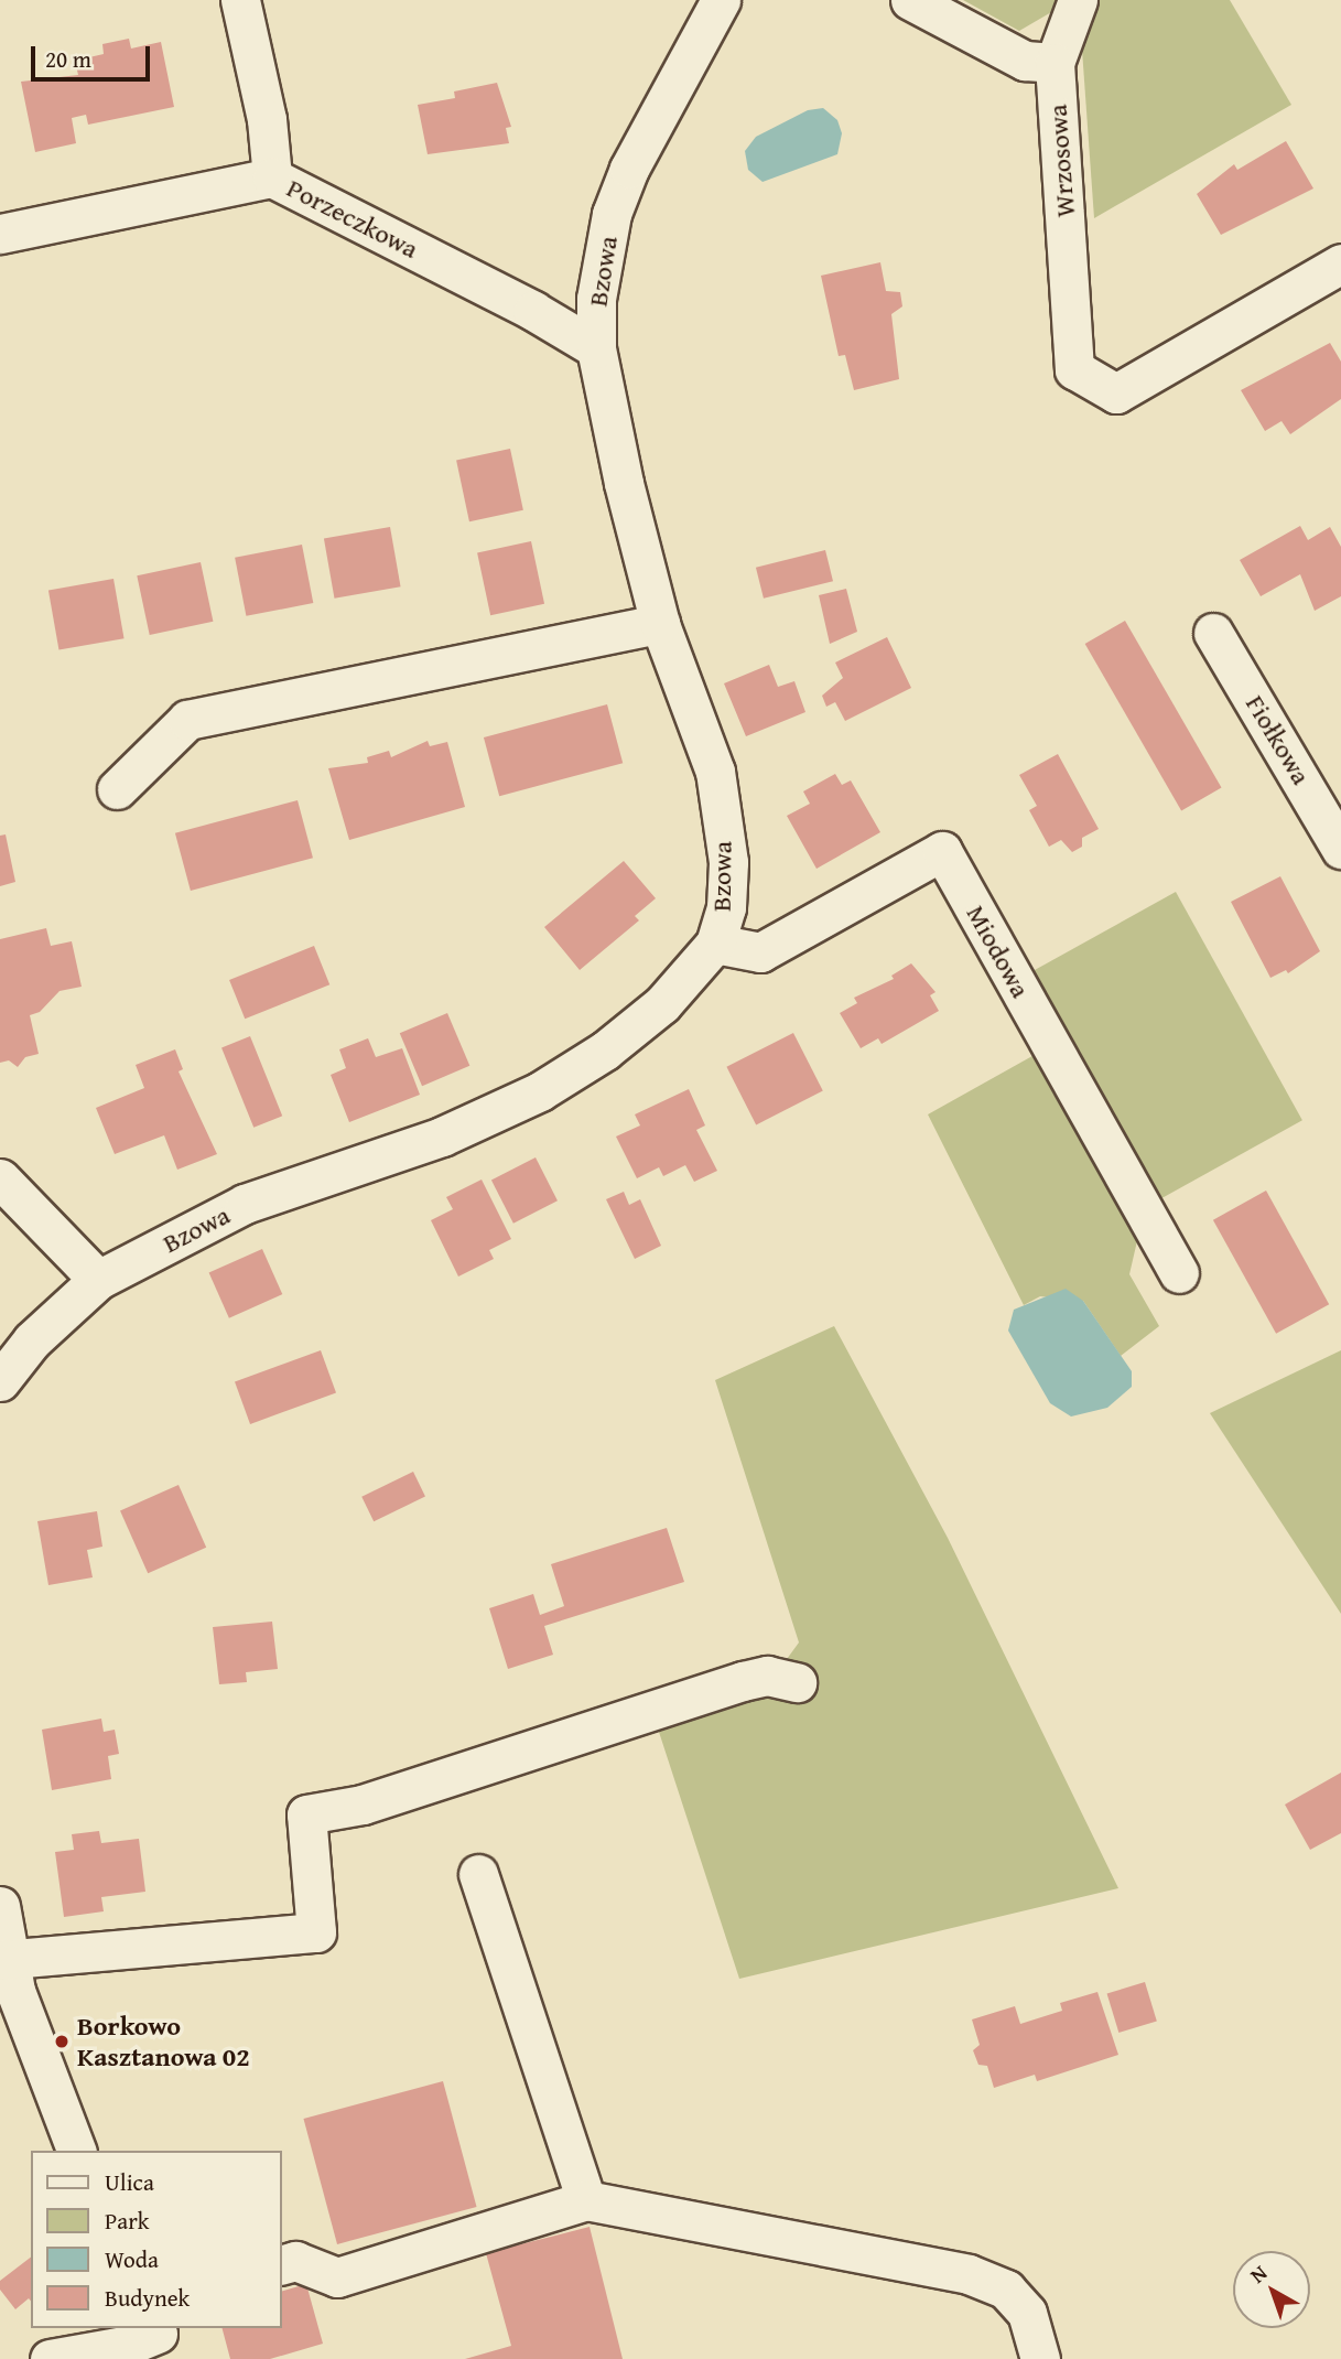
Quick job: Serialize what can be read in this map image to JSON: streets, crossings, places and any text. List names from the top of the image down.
{
  "streets": {
    "street": [
      "Wrzosowa",
      "Porzeczkowa",
      "Bzowa",
      "Fiołkowa",
      "Miodowa"
    ]
  },
  "crossings": [
    ["Porzeczkowa", "Bzowa"],
    ["Bzowa", "Miodowa"]
  ],
  "places": ["Borkowo Kasztanowa 02"],
  "legend": [
    "Ulica",
    "Park",
    "Woda",
    "Budynek"
  ],
  "scale_bar": "20 m",
  "north": "top left"
}
